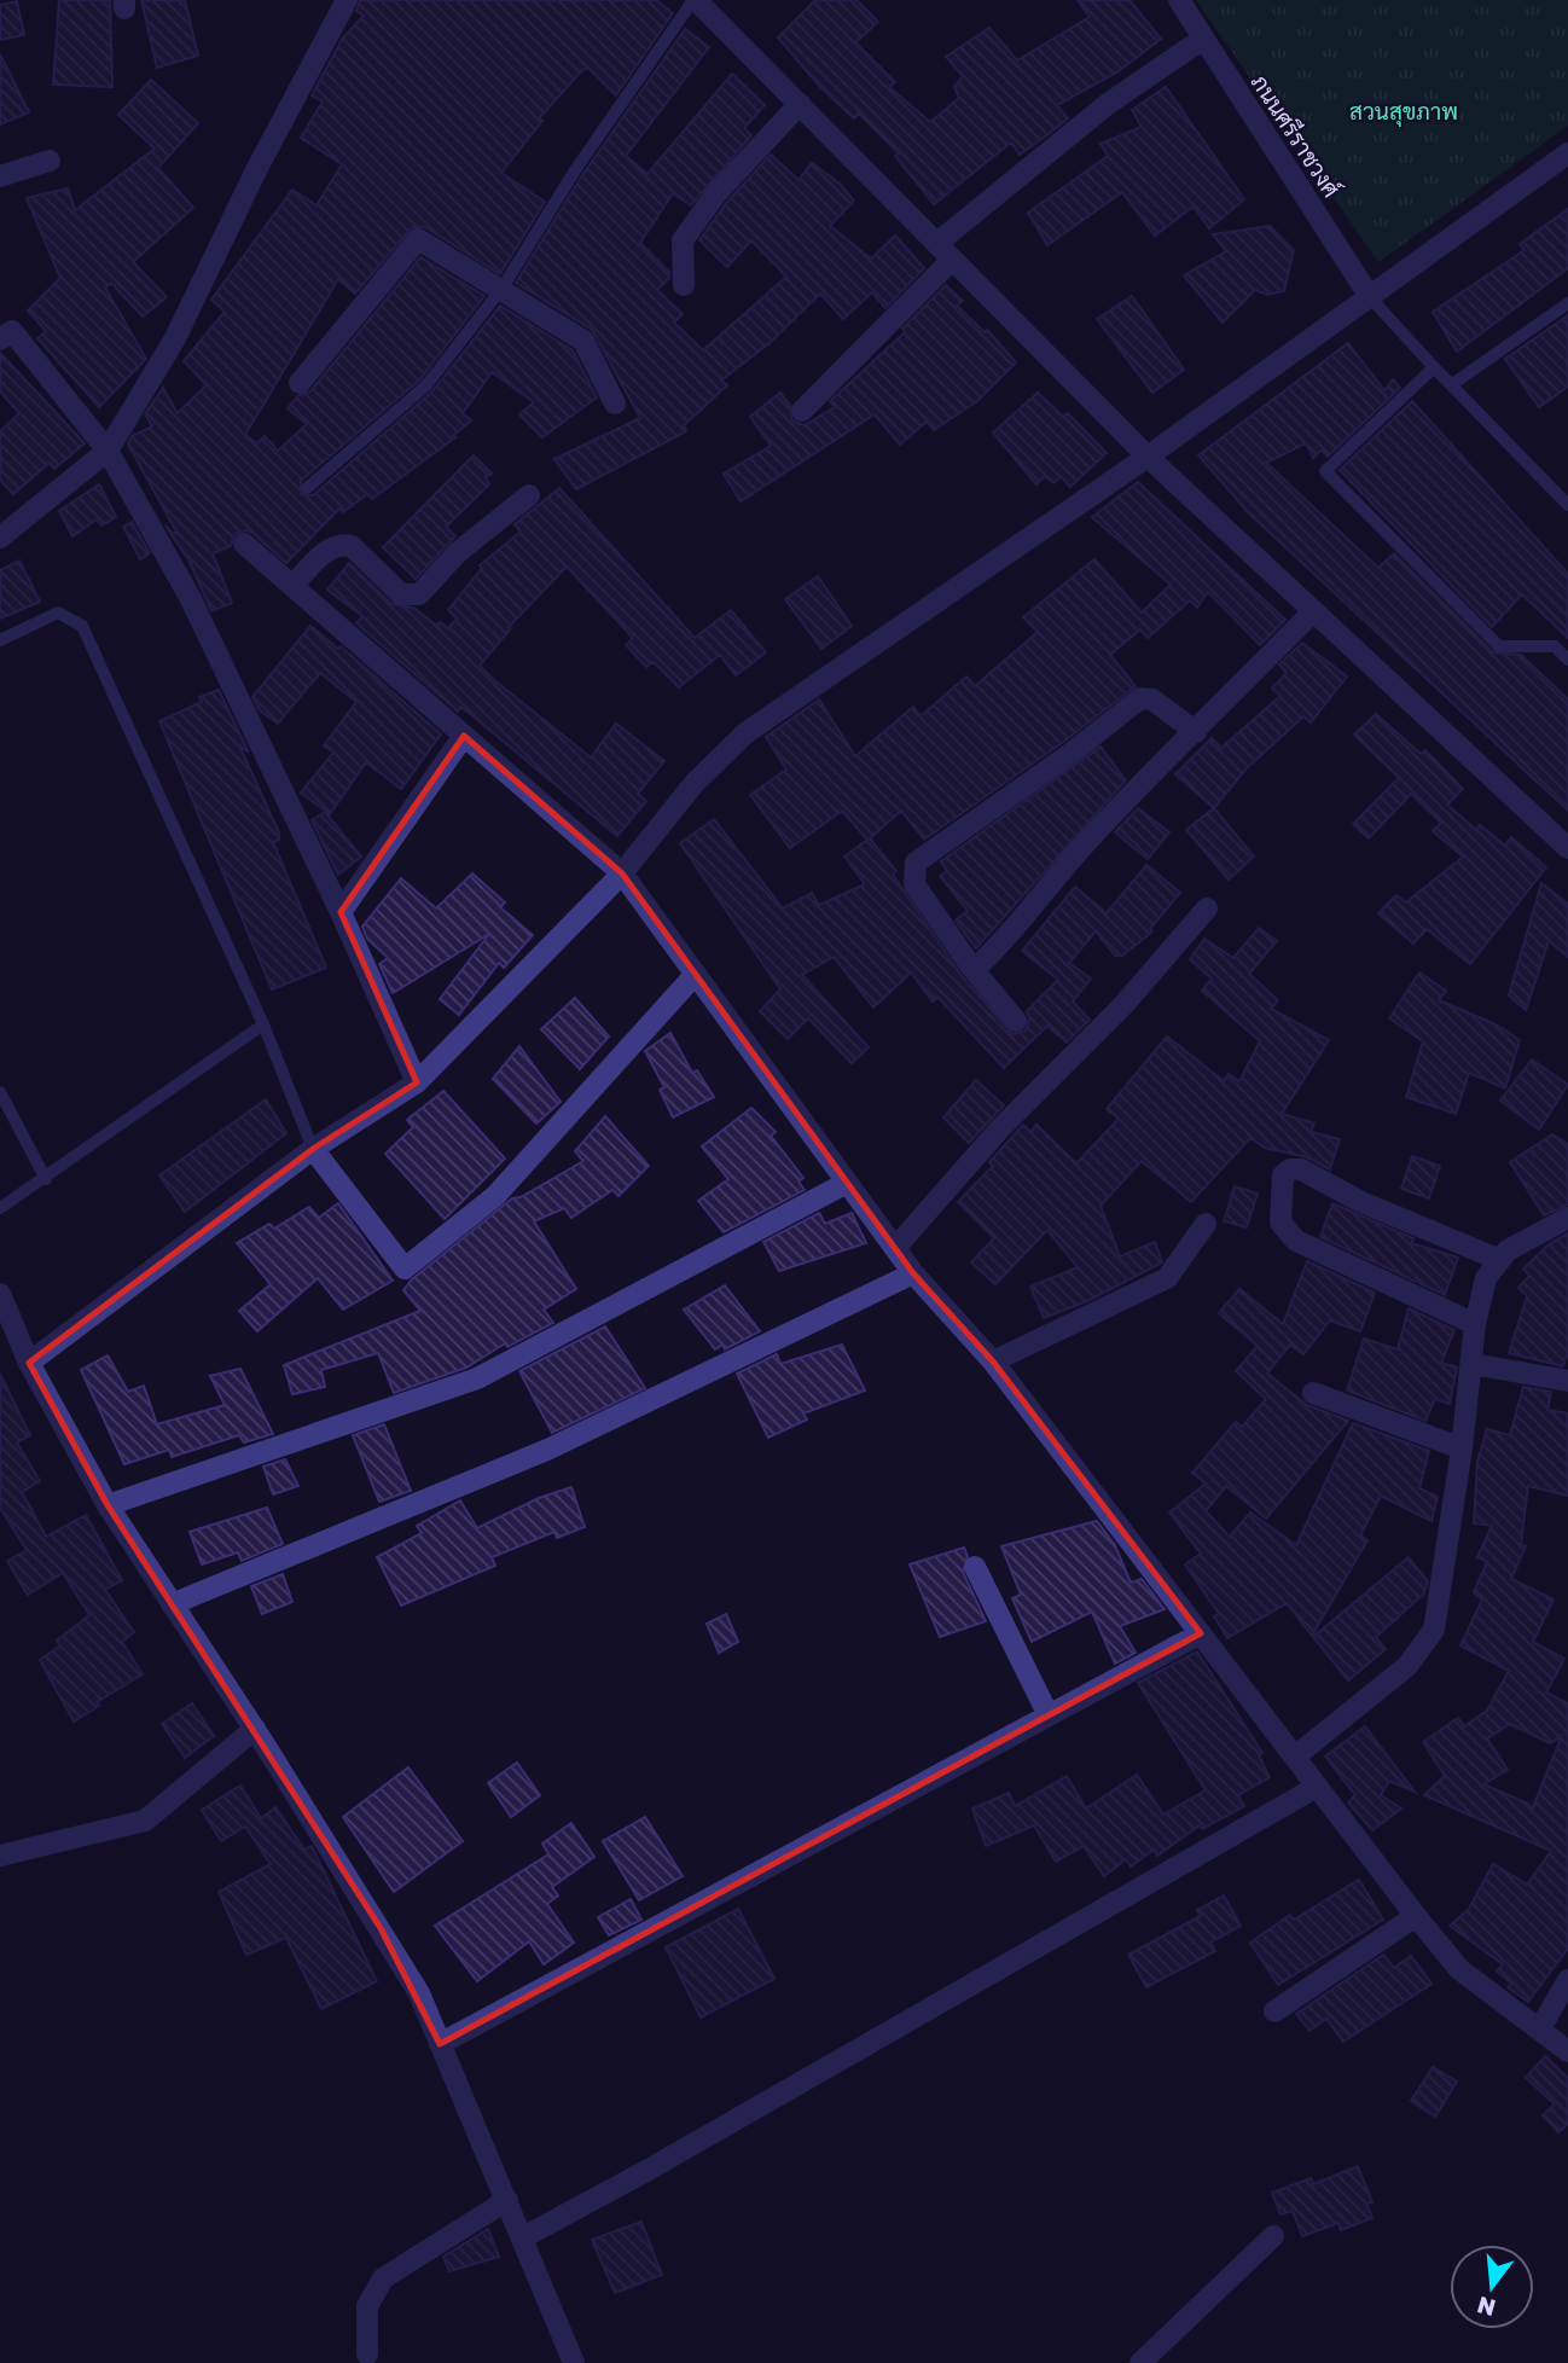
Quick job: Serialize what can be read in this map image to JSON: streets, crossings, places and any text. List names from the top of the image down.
{
  "streets": {
    "street": ["ภนนศรีราชวงศ์"]
  },
  "parks": ["สวนสุขภาพ"],
  "north": "bottom"
}
